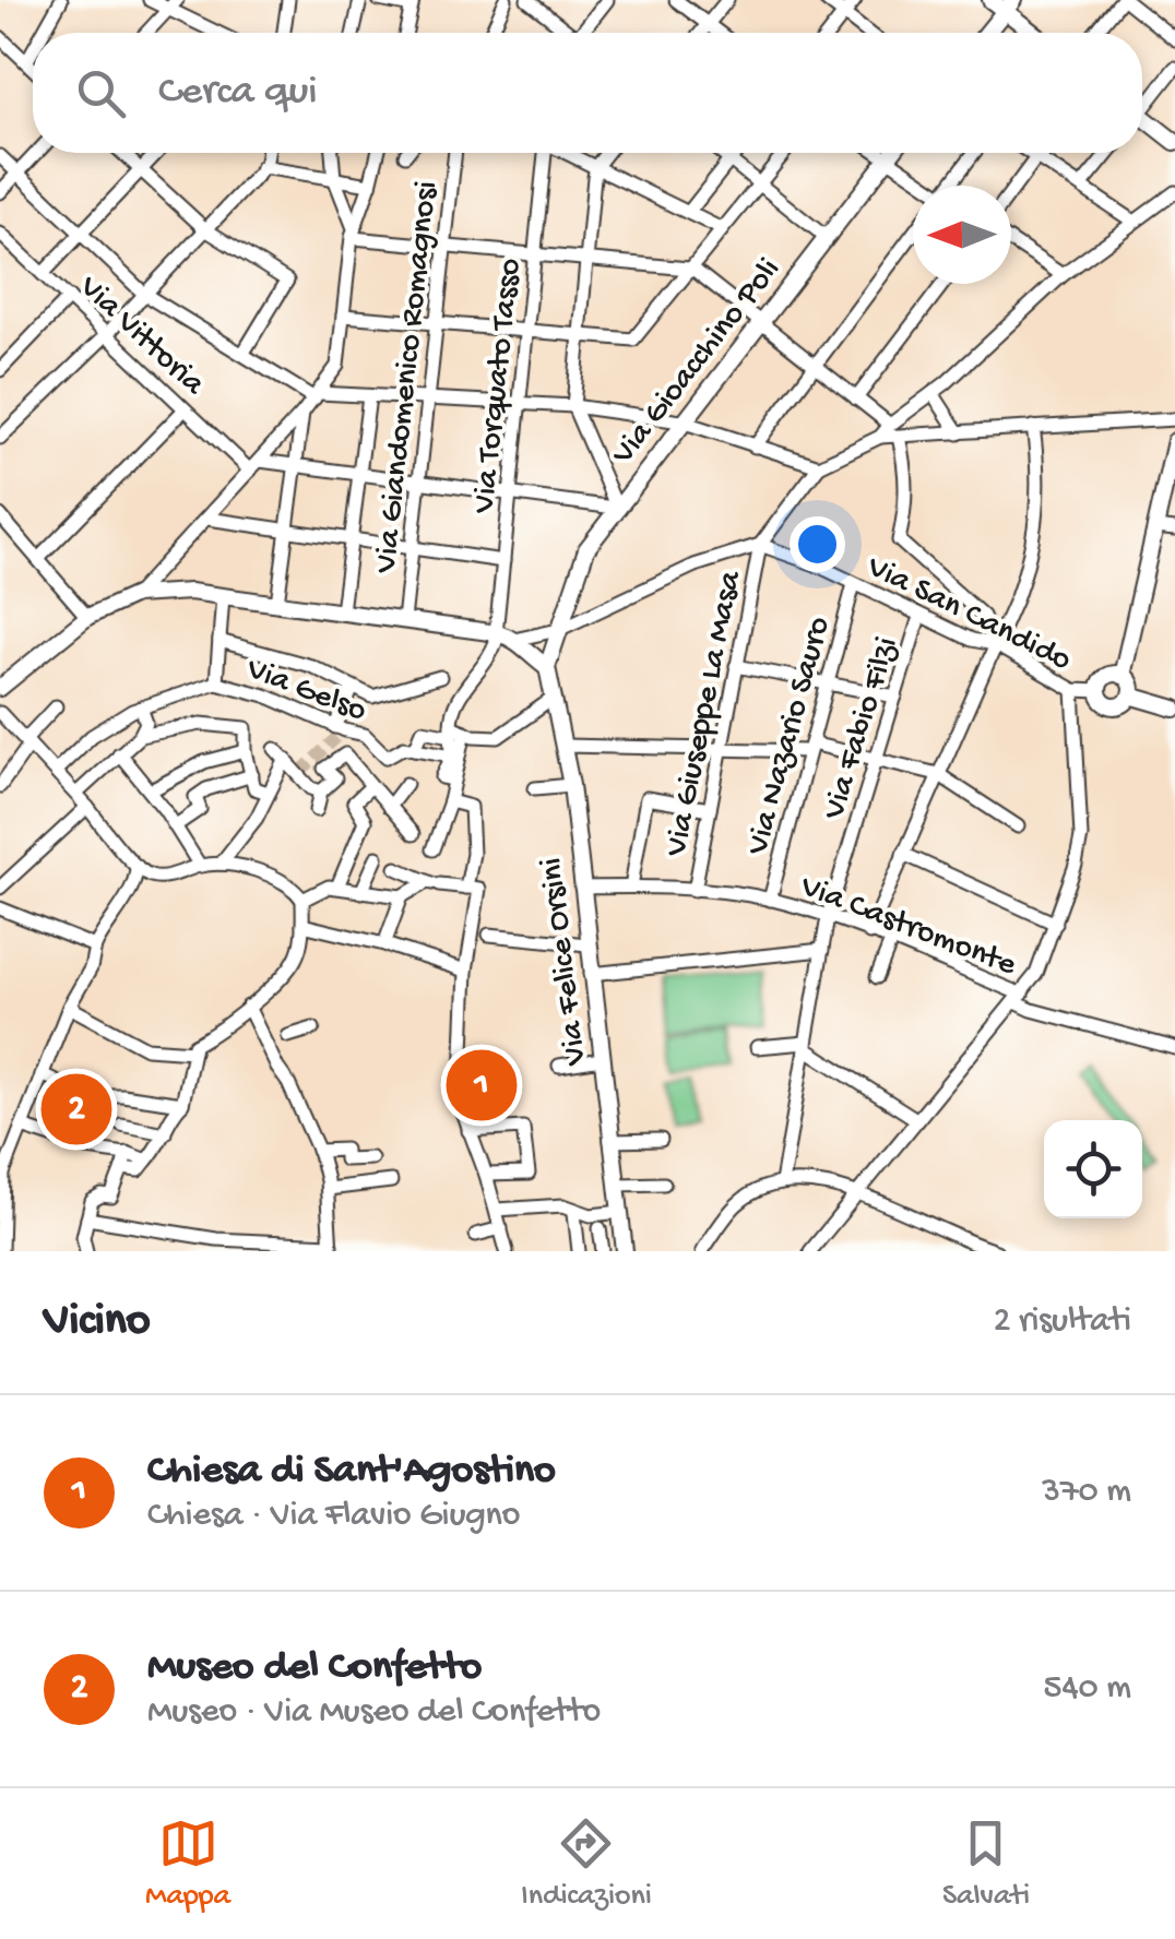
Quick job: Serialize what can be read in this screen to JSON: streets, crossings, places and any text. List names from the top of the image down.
{
  "streets": {
    "street": [
      "Via Vittoria",
      "Via Gioacchino Poli",
      "Via Giandomenico Romagnosi",
      "Via Torquato Tasso",
      "Via San Candido",
      "Via Gelso",
      "Via Giuseppe La Masa",
      "Via Fabio Filzi",
      "Via Nazario Sauro",
      "Via Castromonte",
      "Via Felice Orsini"
    ]
  },
  "crossings": [
    ["Via Gioacchino Poli", "Via Felice Orsini"],
    ["Via San Candido", "Via Giuseppe La Masa"],
    ["Via San Candido", "Via Fabio Filzi"],
    ["Via San Candido", "Via Nazario Sauro"],
    ["Via Giuseppe La Masa", "Via Castromonte"],
    ["Via Fabio Filzi", "Via Castromonte"],
    ["Via Nazario Sauro", "Via Castromonte"],
    ["Via Castromonte", "Via Felice Orsini"]
  ],
  "north": "left",
  "page": {
    "search": "Cerca qui",
    "pins": ["1", "2"],
    "heading": ["Vicino", "2 risultati"],
    "list": [
      {
        "mark": "1",
        "name": "Chiesa di Sant'Agostino",
        "note": "Chiesa · Via Flavio Giugno",
        "value": "370 m"
      },
      {
        "mark": "2",
        "name": "Museo del Confetto",
        "note": "Museo · Via Museo del Confetto",
        "value": "540 m"
      }
    ],
    "nav": ["Mappa", "Indicazioni", "Salvati"]
  }
}
